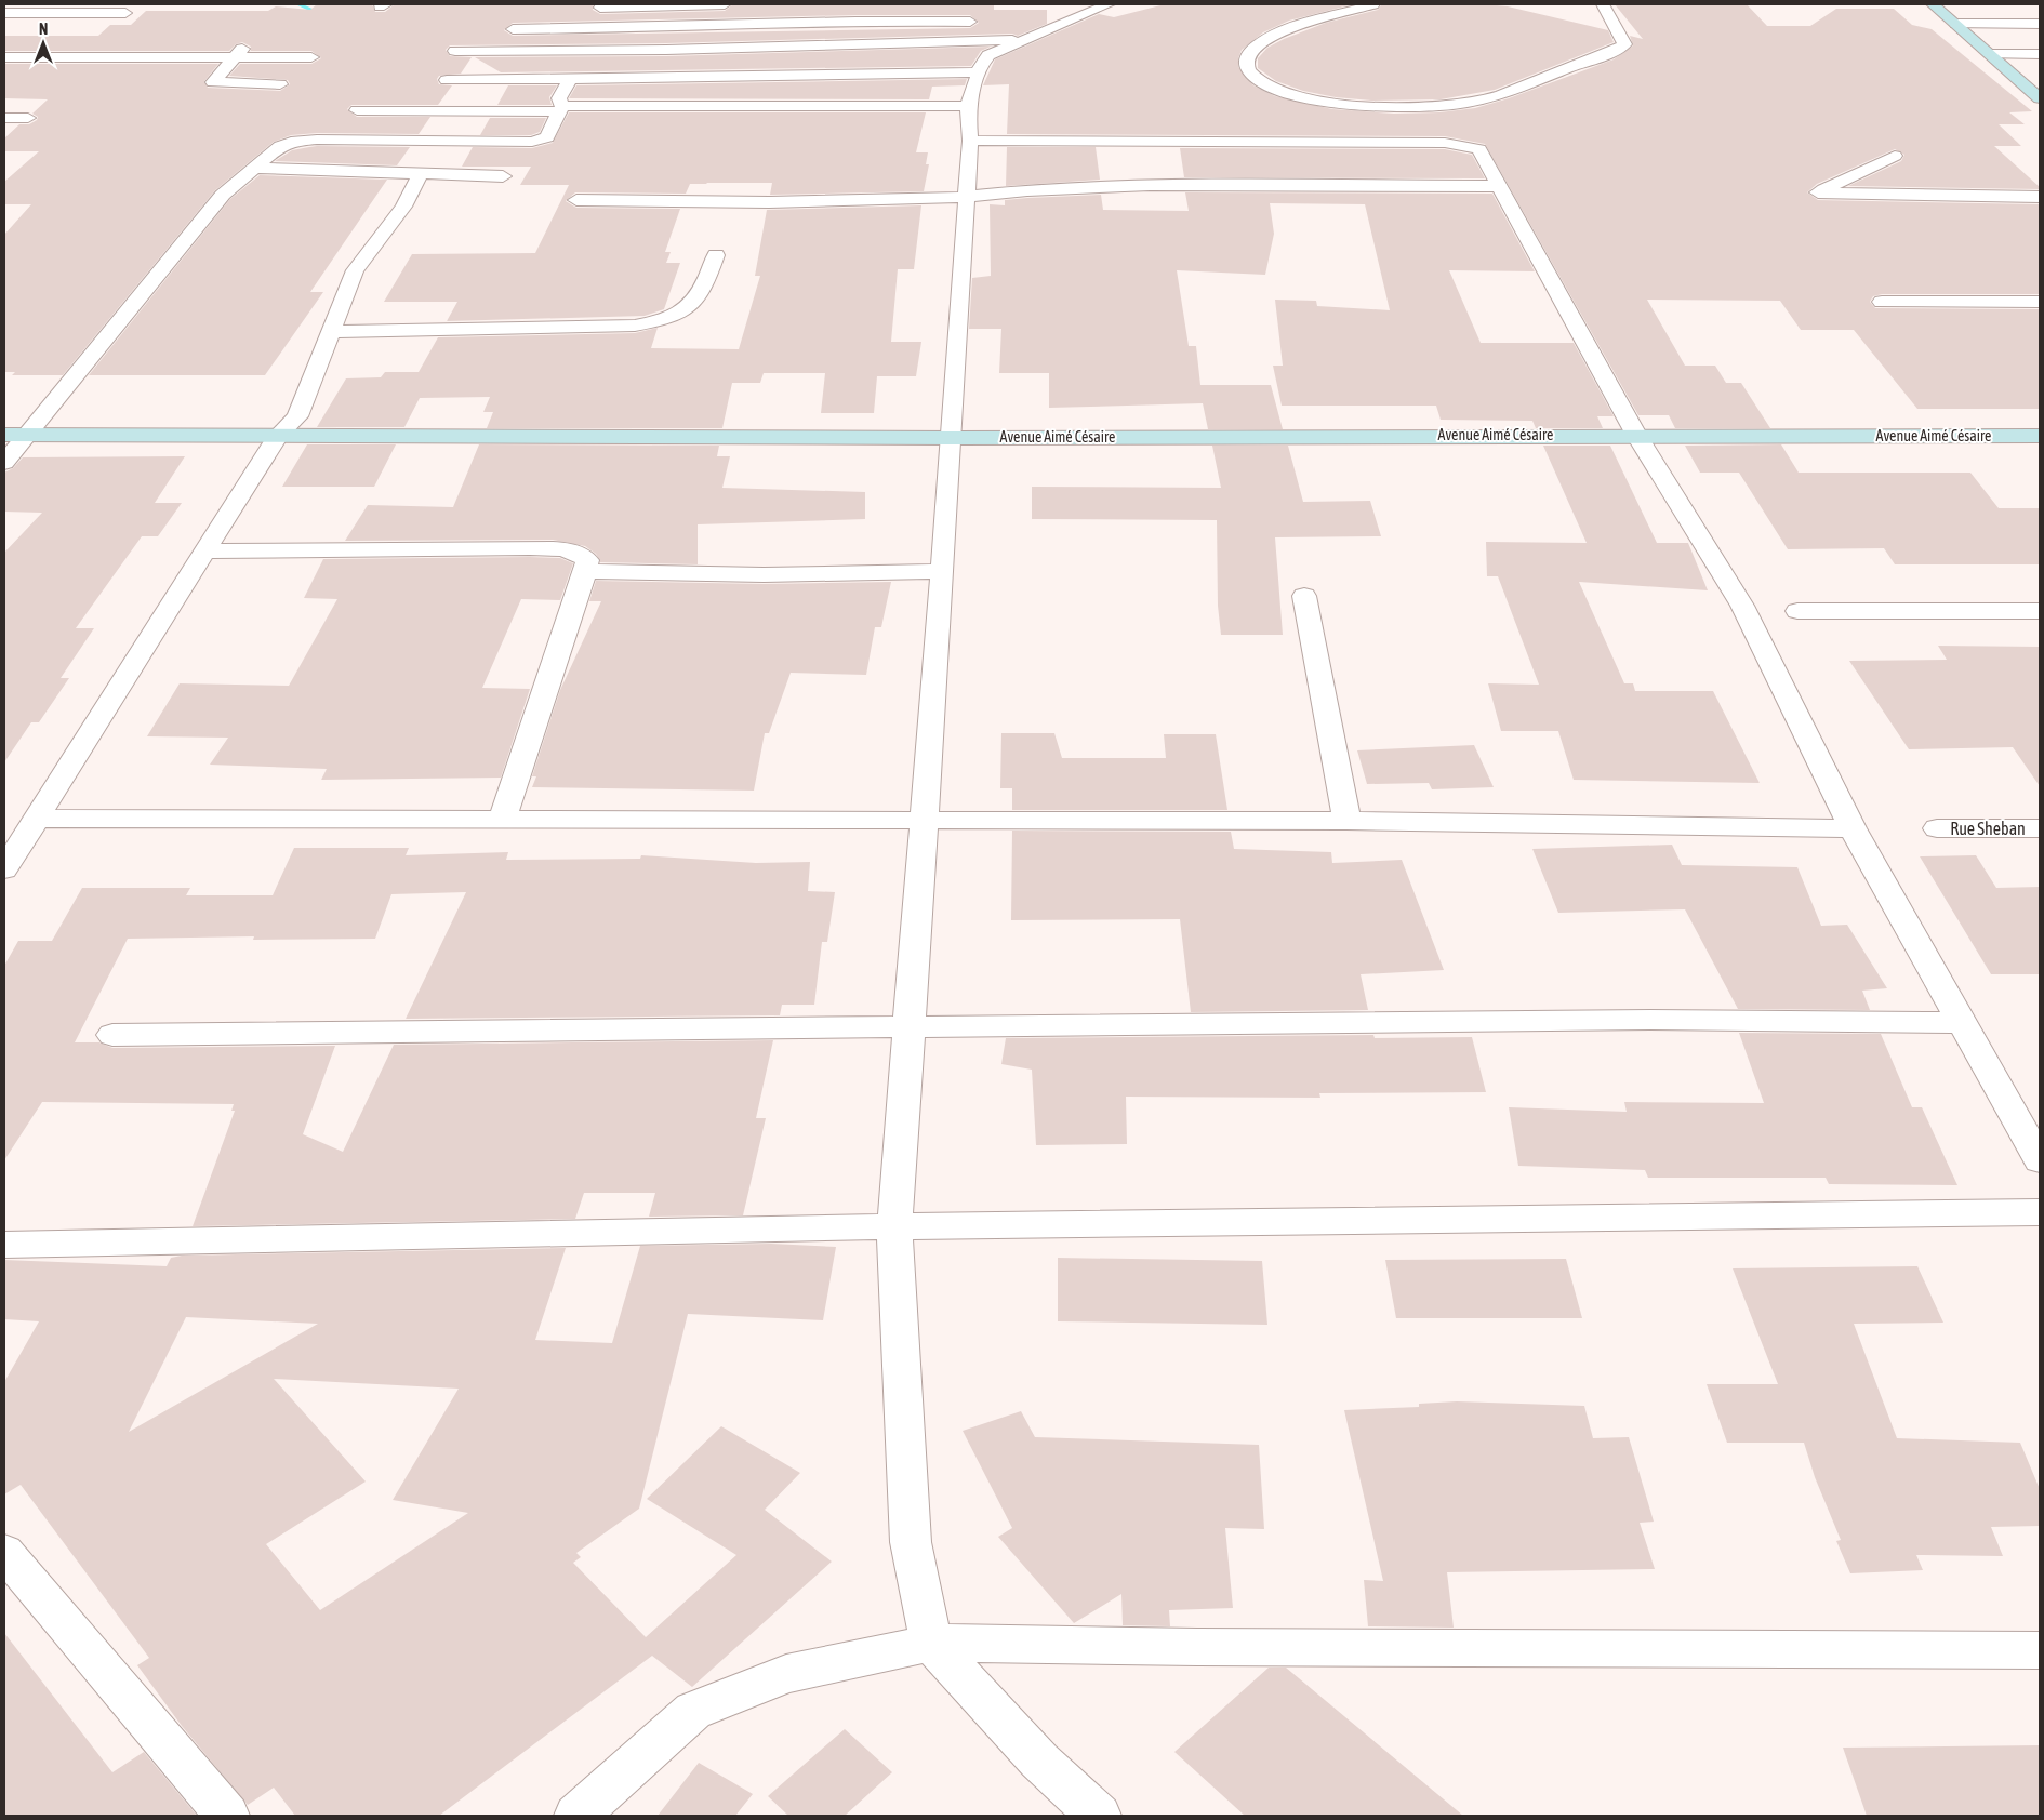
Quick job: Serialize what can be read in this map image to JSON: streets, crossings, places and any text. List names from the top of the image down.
{
  "streets": {
    "street": ["Avenue Aimé Césaire", "Rue Sheban"]
  },
  "north": "top"
}
